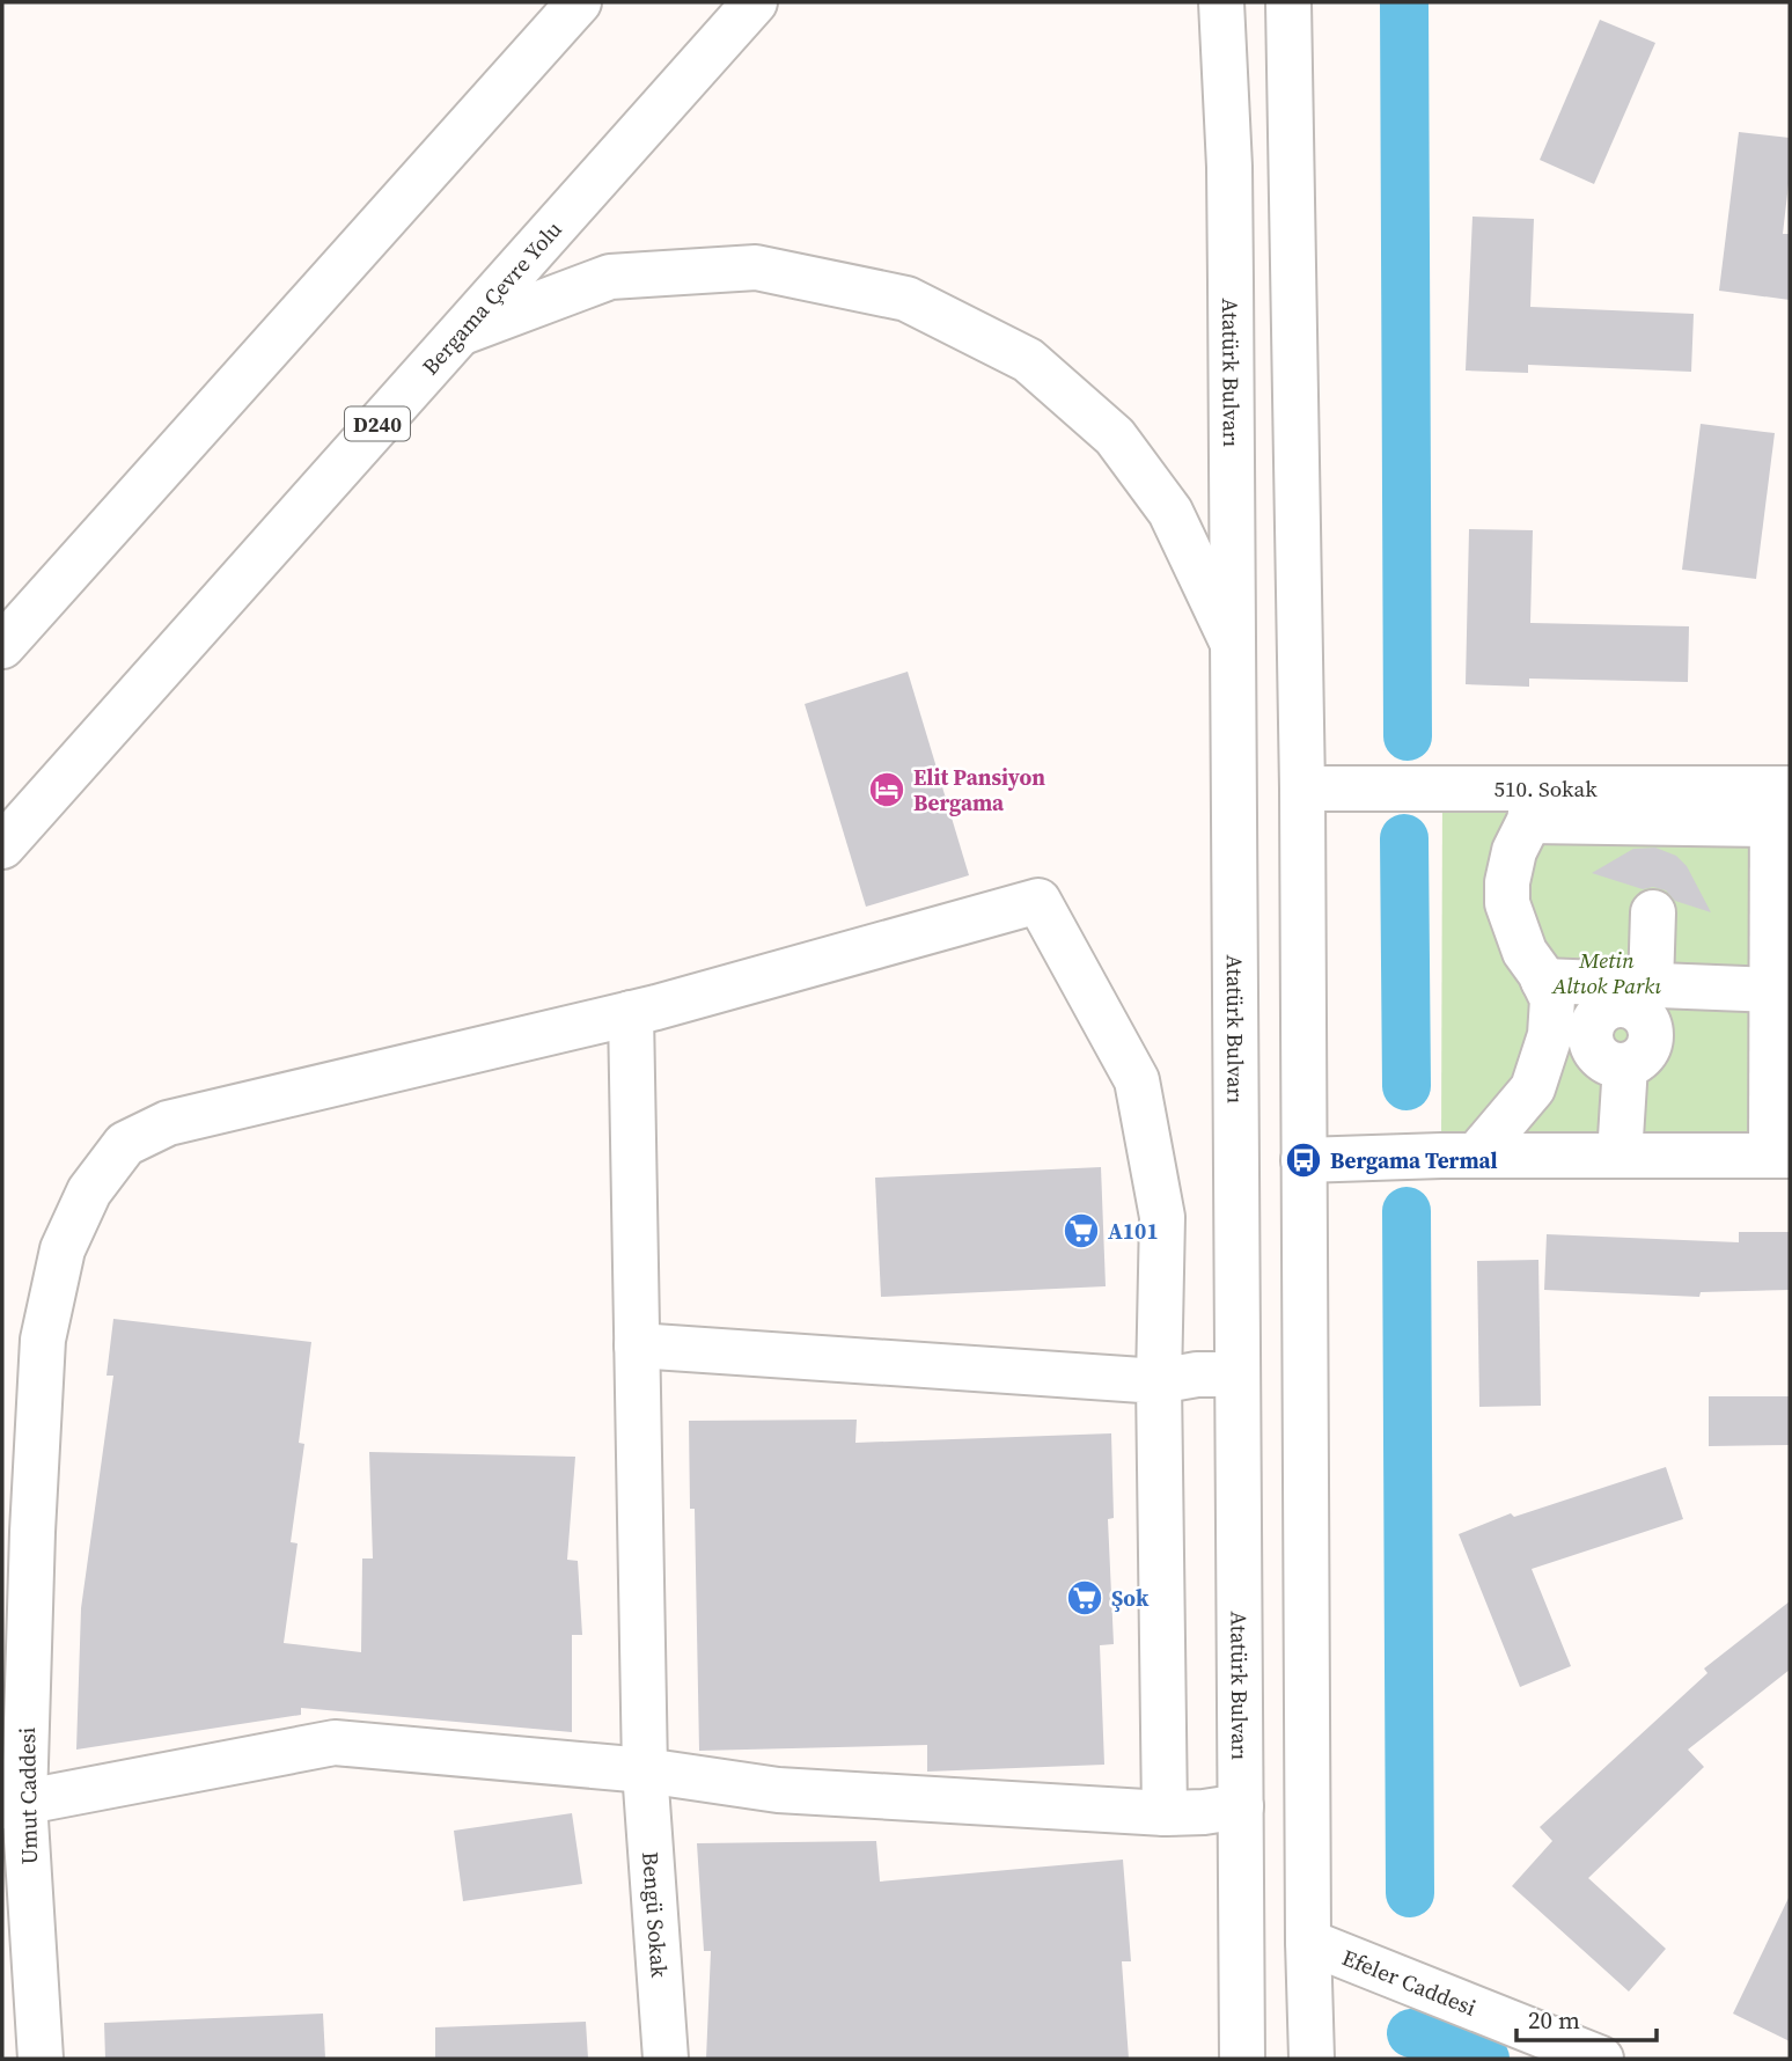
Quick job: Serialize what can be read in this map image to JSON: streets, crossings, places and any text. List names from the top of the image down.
{
  "streets": {
    "main road": [
      "Bergama Çevre Yolu",
      "Atatürk Bulvarı",
      "D240",
      "510. Sokak",
      "Umut Caddesi",
      "Bengü Sokak",
      "Efeler Caddesi"
    ]
  },
  "crossings": [
    ["Umut Caddesi", "Bengü Sokak"]
  ],
  "parks": ["Metin Altıok Parkı"],
  "places": {
    "hotel": ["Elit Pansiyon Bergama"],
    "bus stop": ["Bergama Termal"],
    "supermarket": ["A101", "Şok"]
  },
  "scale_bar": "20 m"
}
